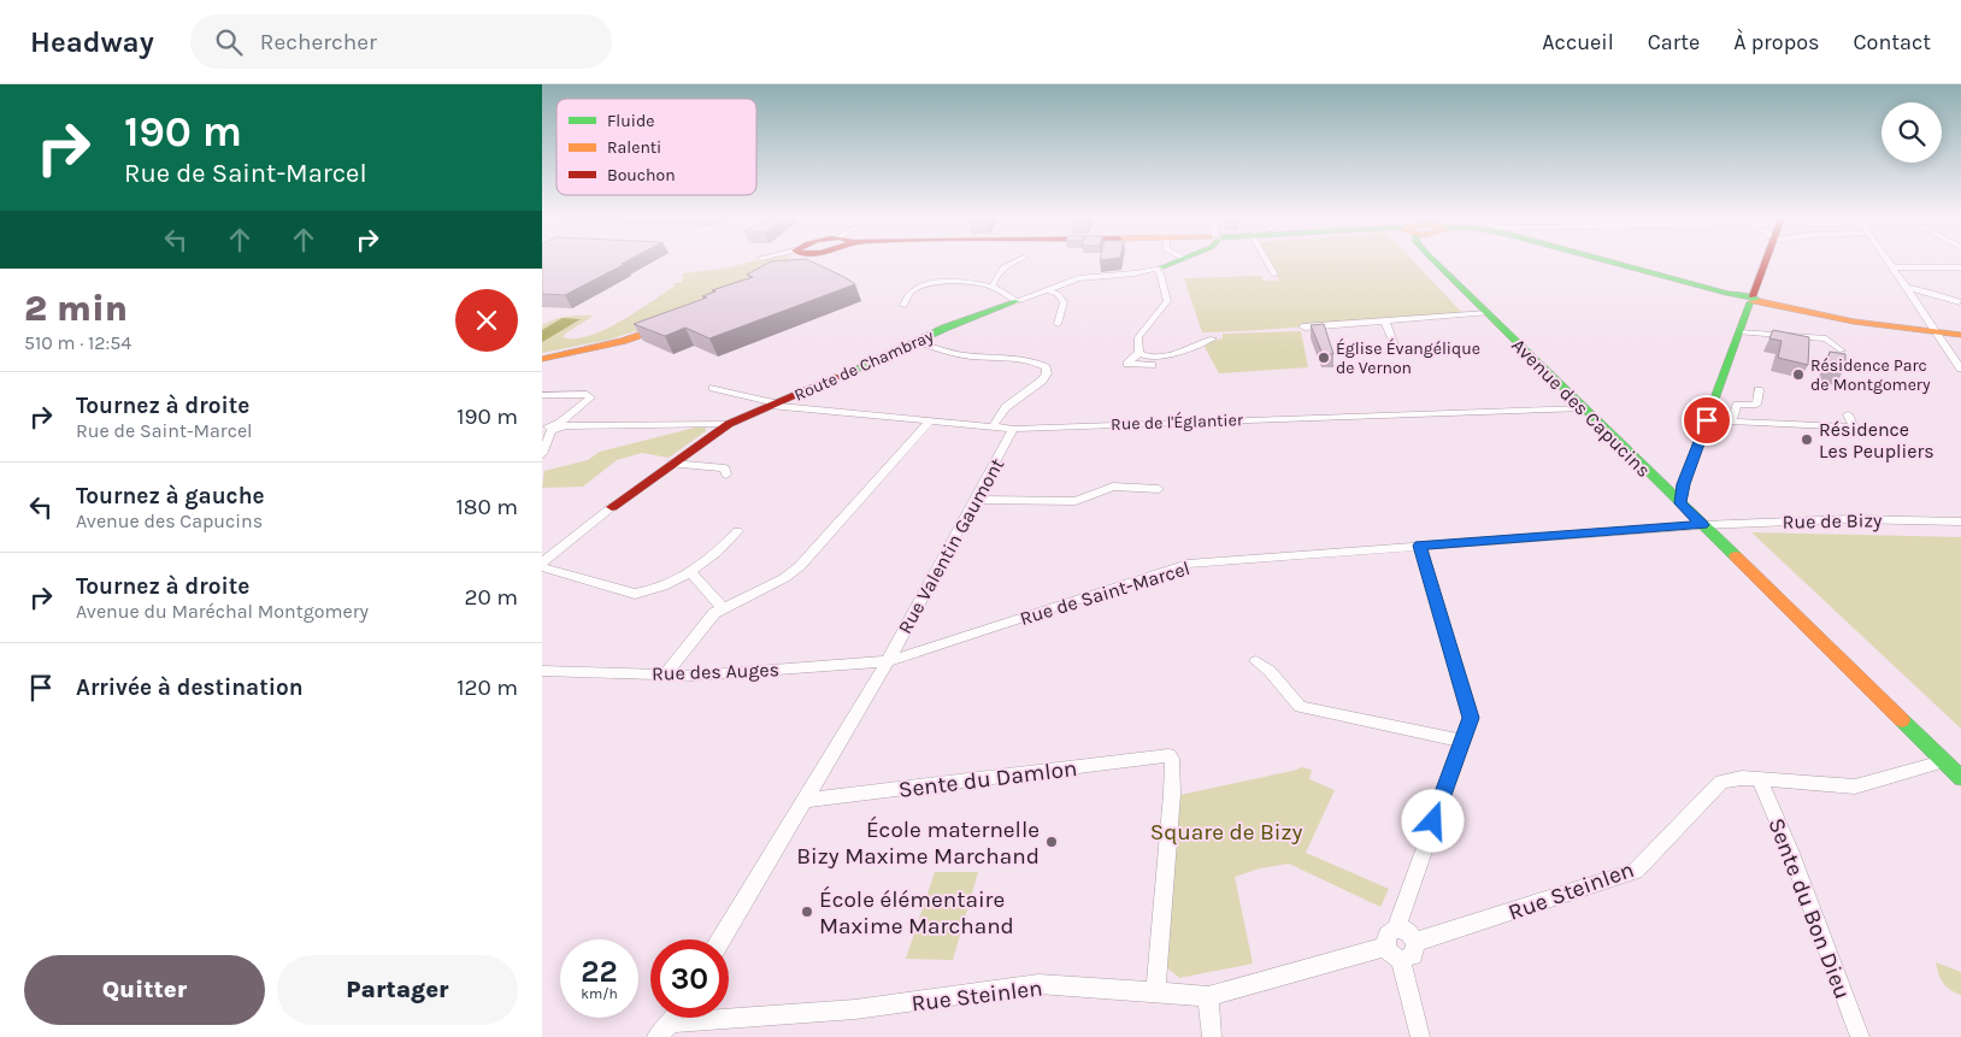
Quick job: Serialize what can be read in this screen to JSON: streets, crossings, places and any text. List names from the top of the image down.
{
  "streets": {
    "main road": ["Route de Chambray", "Avenue des Capucins"],
    "street": [
      "Rue de l'Églantier",
      "Rue de Bizy",
      "Rue Valentin Gaumont",
      "Rue de Saint-Marcel",
      "Rue des Auges",
      "Sente du Damlon",
      "Rue Steinlen",
      "Sente du Bon Dieu"
    ]
  },
  "crossings": [
    ["Route de Chambray", "Rue de l'Églantier"],
    ["Avenue des Capucins", "Rue de l'Églantier"],
    ["Avenue des Capucins", "Rue de Bizy"],
    ["Avenue des Capucins", "Rue de Saint-Marcel"],
    ["Avenue des Capucins", "Rue Steinlen"],
    ["Rue de l'Églantier", "Rue Valentin Gaumont"],
    ["Rue de Bizy", "Rue de Saint-Marcel"],
    ["Rue Valentin Gaumont", "Rue de Saint-Marcel"],
    ["Rue Valentin Gaumont", "Rue des Auges"],
    ["Rue de Saint-Marcel", "Rue des Auges"],
    ["Sente du Damlon", "Rue Steinlen"],
    ["Rue Steinlen", "Sente du Bon Dieu"]
  ],
  "parks": ["Square de Bizy"],
  "places": [
    "Église Évangélique de Vernon",
    "Résidence Parc de Montgomery",
    "Résidence Les Peupliers",
    "École maternelle Bizy Maxime Marchand",
    "École élémentaire Maxime Marchand"
  ],
  "legend": ["Fluide", "Ralenti", "Bouchon"],
  "page": {
    "header": "Headway",
    "search": "Rechercher",
    "nav": [
      "Accueil",
      "Carte",
      "À propos",
      "Contact"
    ],
    "turn": ["190 m", "Rue de Saint-Marcel"],
    "heading": ["2 min", "510 m · 12:54"],
    "list": [
      {
        "name": "Tournez à droite",
        "note": "Rue de Saint-Marcel",
        "value": "190 m"
      },
      {
        "name": "Tournez à gauche",
        "note": "Avenue des Capucins",
        "value": "180 m"
      },
      {
        "name": "Tournez à droite",
        "note": "Avenue du Maréchal Montgomery",
        "value": "20 m"
      },
      {
        "name": "Arrivée à destination",
        "value": "120 m"
      }
    ],
    "speed": "22 km/h",
    "limit": "30",
    "buttons": ["Quitter", "Partager"]
  }
}
